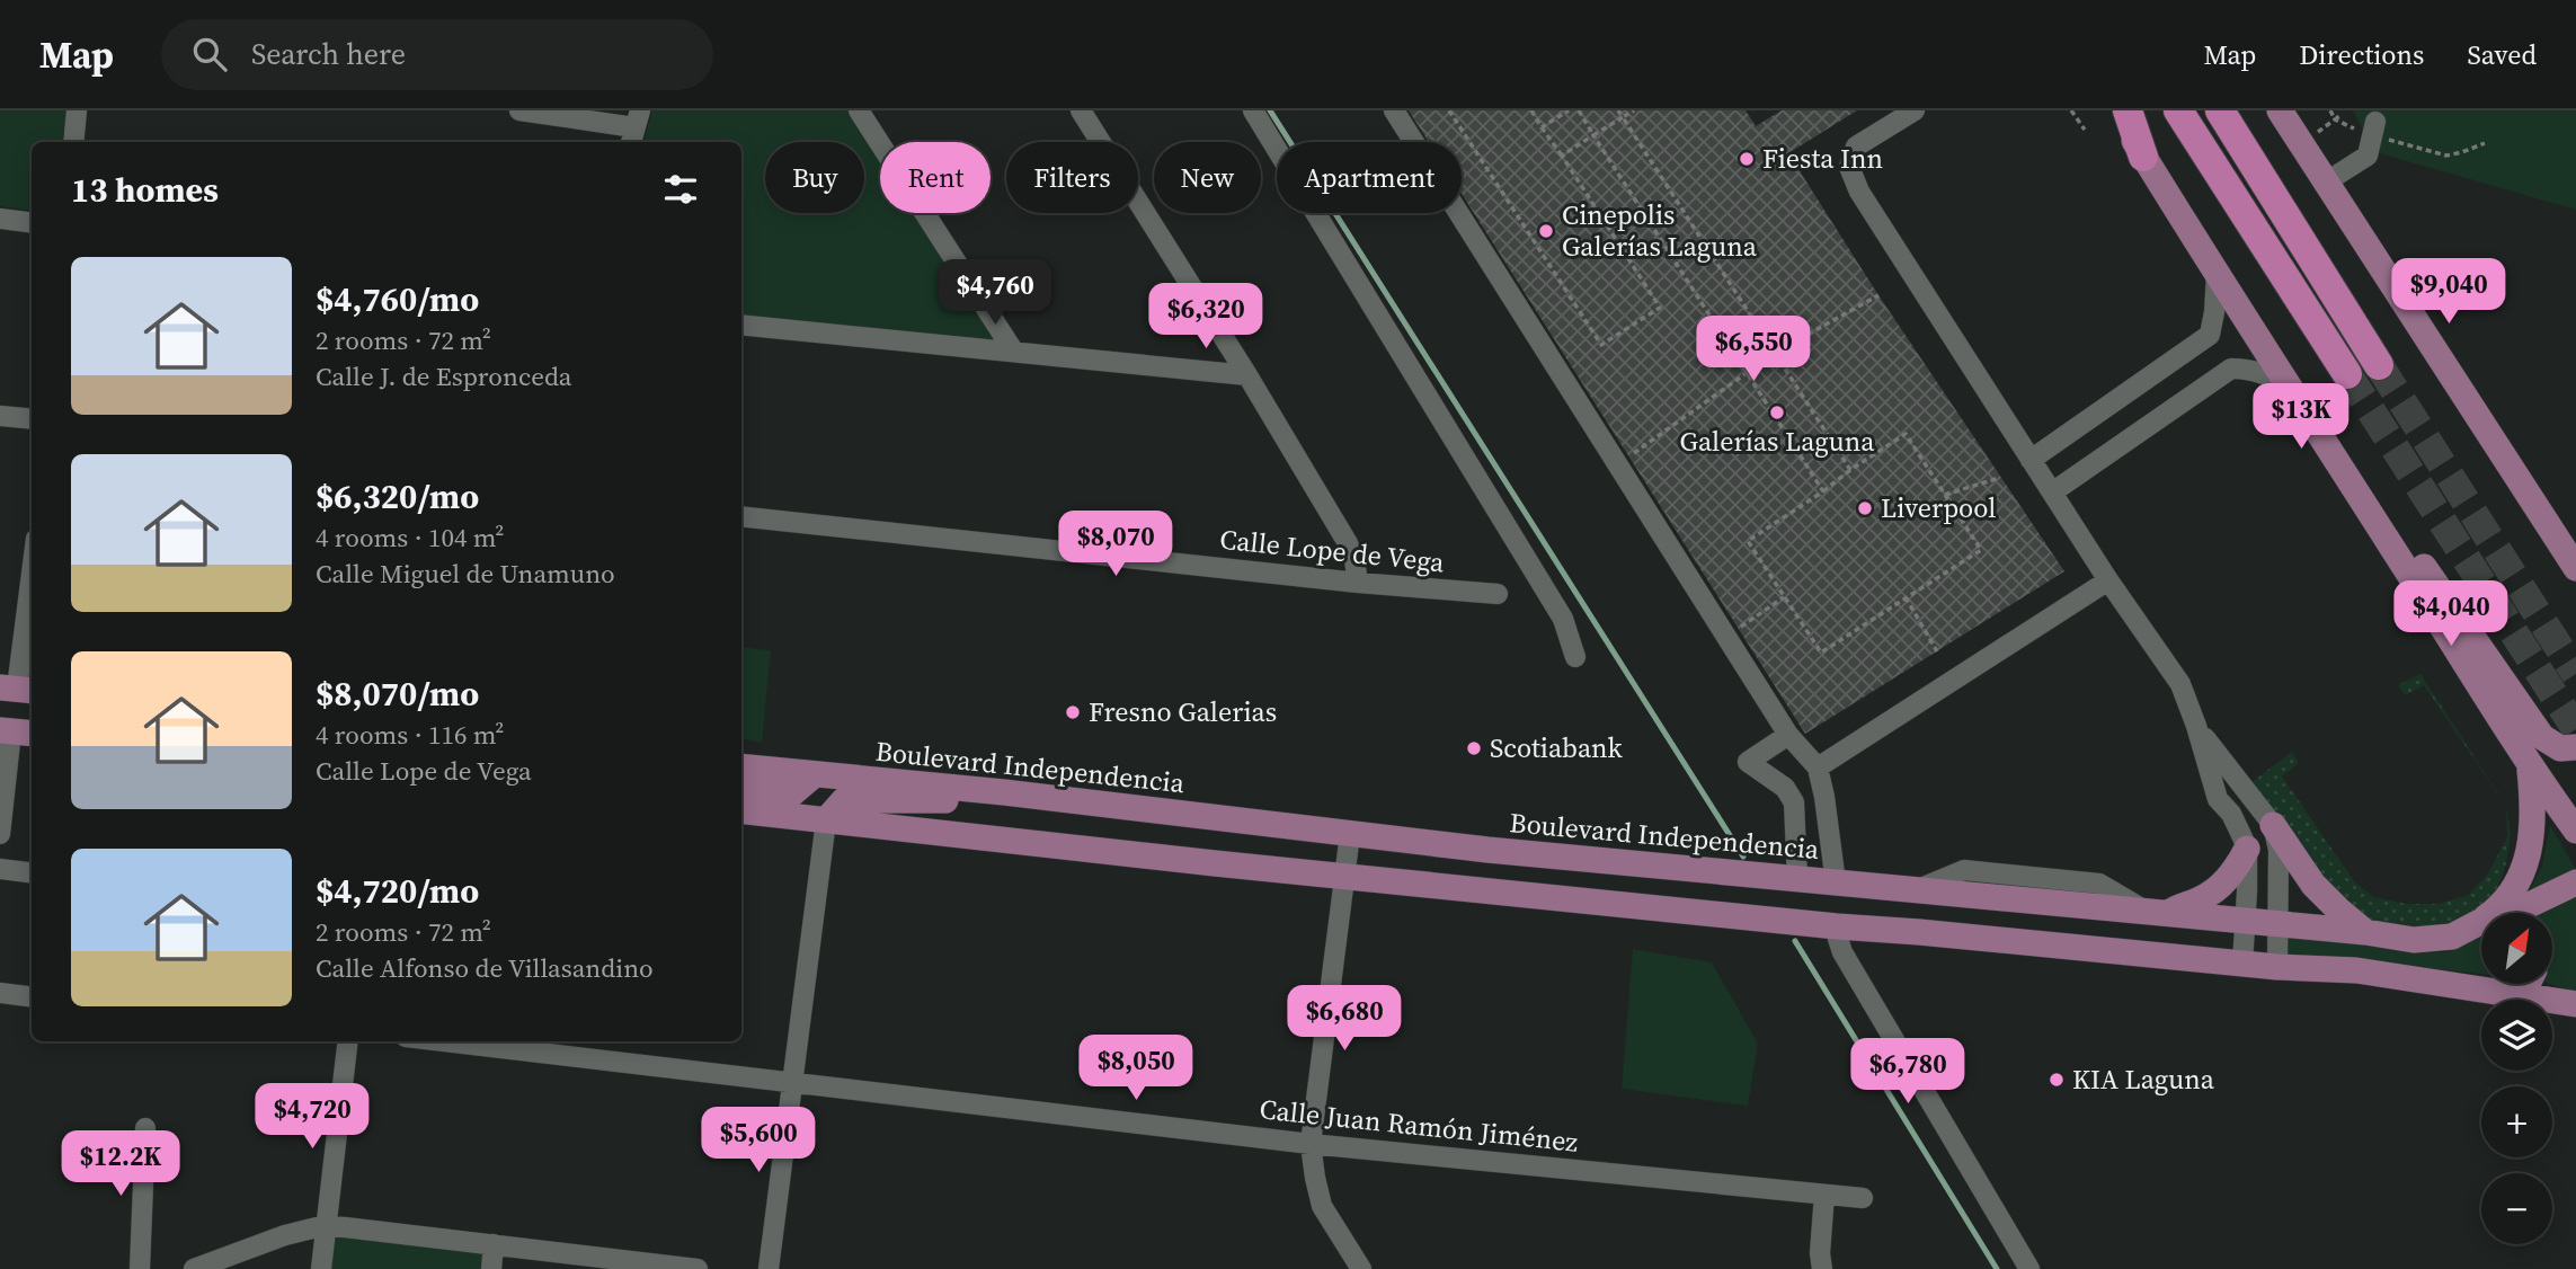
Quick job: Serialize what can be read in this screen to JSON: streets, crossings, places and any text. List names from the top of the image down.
{
  "streets": {
    "main road": ["Boulevard Independencia"],
    "street": ["Calle Lope de Vega", "Calle Juan Ramón Jiménez"]
  },
  "places": [
    "Fiesta Inn",
    "Cinepolis Galerías Laguna",
    "Galerías Laguna",
    "Liverpool",
    "Fresno Galerias",
    "Scotiabank",
    "KIA Laguna"
  ],
  "north": "top right",
  "page": {
    "header": "Map",
    "search": "Search here",
    "nav": ["Map", "Directions", "Saved"],
    "chip": [
      "Buy",
      "Rent",
      "Filters",
      "New",
      "Apartment"
    ],
    "heading": "13 homes",
    "list": [
      {
        "name": "$4,760/mo",
        "note": "2 rooms · 72 m² · Calle J. de Espronceda"
      },
      {
        "name": "$6,320/mo",
        "note": "4 rooms · 104 m² · Calle Miguel de Unamuno"
      },
      {
        "name": "$8,070/mo",
        "note": "4 rooms · 116 m² · Calle Lope de Vega"
      },
      {
        "name": "$4,720/mo",
        "note": "2 rooms · 72 m² · Calle Alfonso de Villasandino"
      }
    ],
    "price": [
      "$9,040",
      "$4,760",
      "$6,320",
      "$6,550",
      "$13K",
      "$8,070",
      "$4,040",
      "$6,680",
      "$8,050",
      "$6,780",
      "$4,720",
      "$5,600",
      "$12.2K"
    ],
    "map_buttons": ["+", "−"]
  }
}
